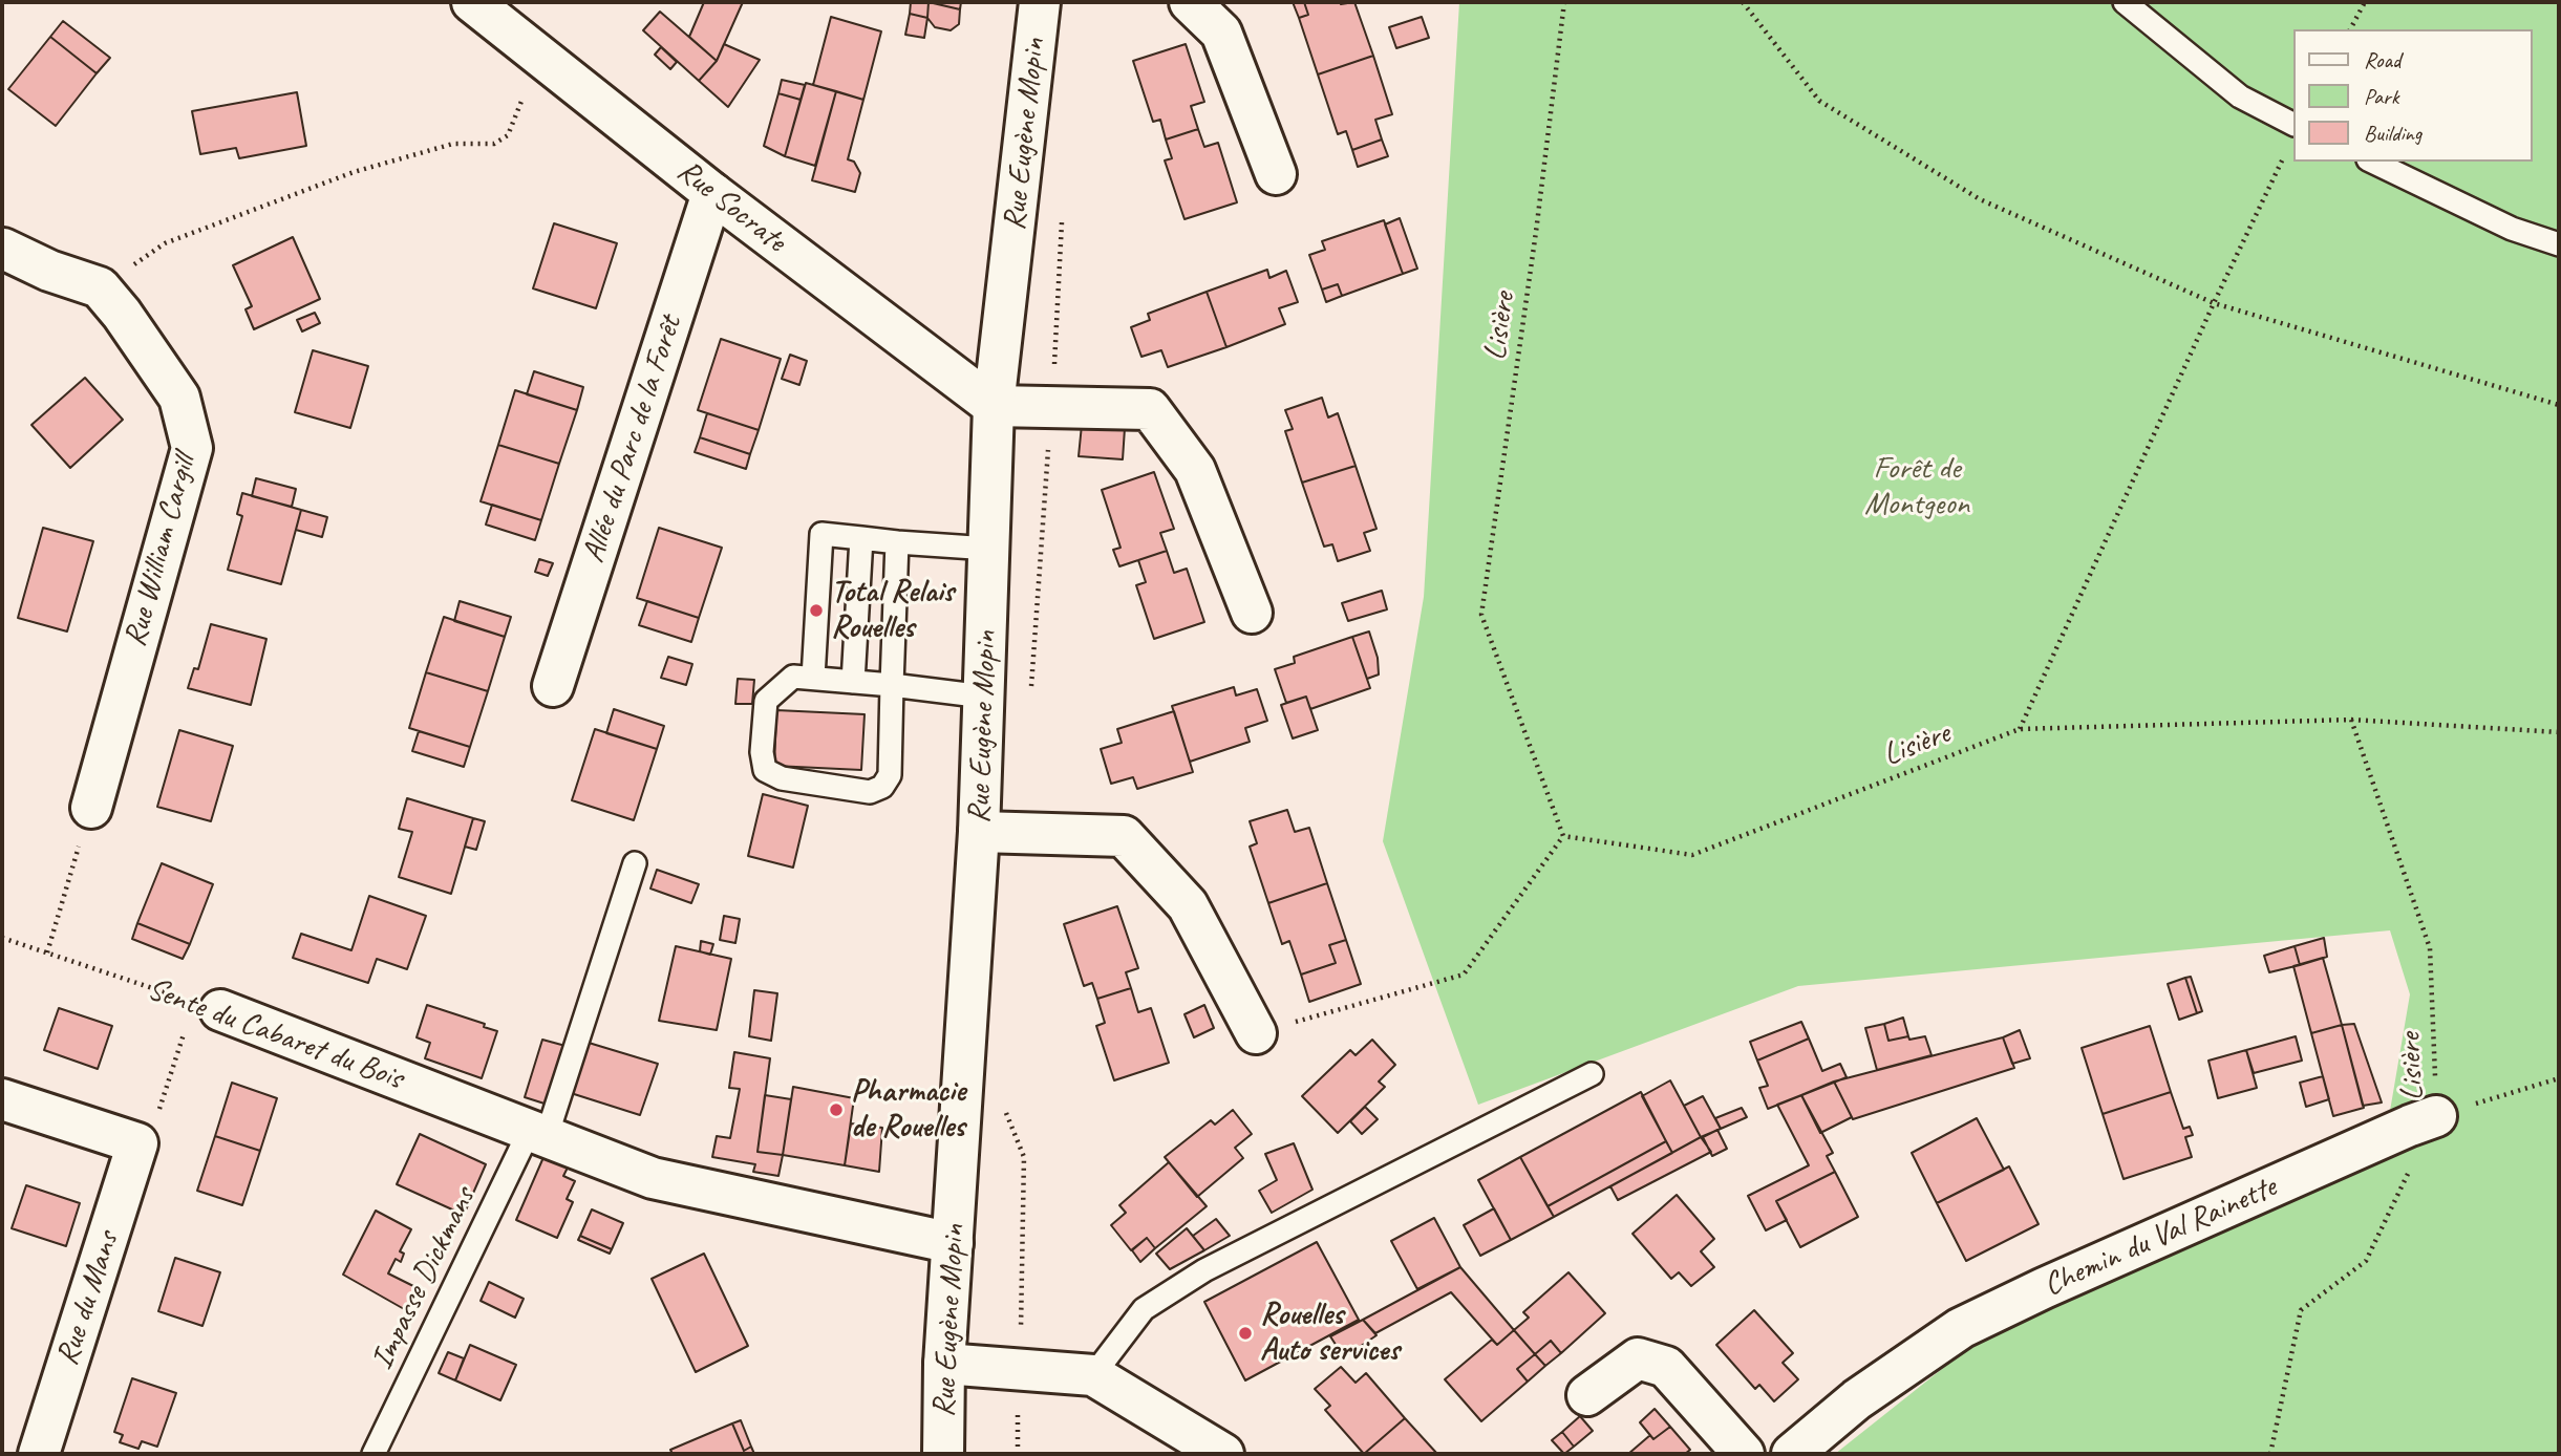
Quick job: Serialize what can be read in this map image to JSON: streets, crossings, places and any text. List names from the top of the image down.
{
  "streets": {
    "street": [
      "Rue Eugène Mopin",
      "Rue Socrate",
      "Allée du Parc de la Forêt",
      "Rue William Cargill",
      "Sente du Cabaret du Bois",
      "Chemin du Val Rainette",
      "Rue du Mans"
    ],
    "lane": ["Impasse Dickmans"],
    "path": ["Lisière"]
  },
  "crossings": [
    ["Rue Eugène Mopin", "Rue Socrate"],
    ["Rue Eugène Mopin", "Sente du Cabaret du Bois"],
    ["Rue Socrate", "Allée du Parc de la Forêt"],
    ["Lisière", "Chemin du Val Rainette"],
    ["Sente du Cabaret du Bois", "Impasse Dickmans"]
  ],
  "parks": ["Forêt de Montgeon"],
  "places": ["Total Relais Rouelles", "Pharmacie de Rouelles", "Rouelles Auto services"],
  "legend": ["Road", "Park", "Building"]
}
